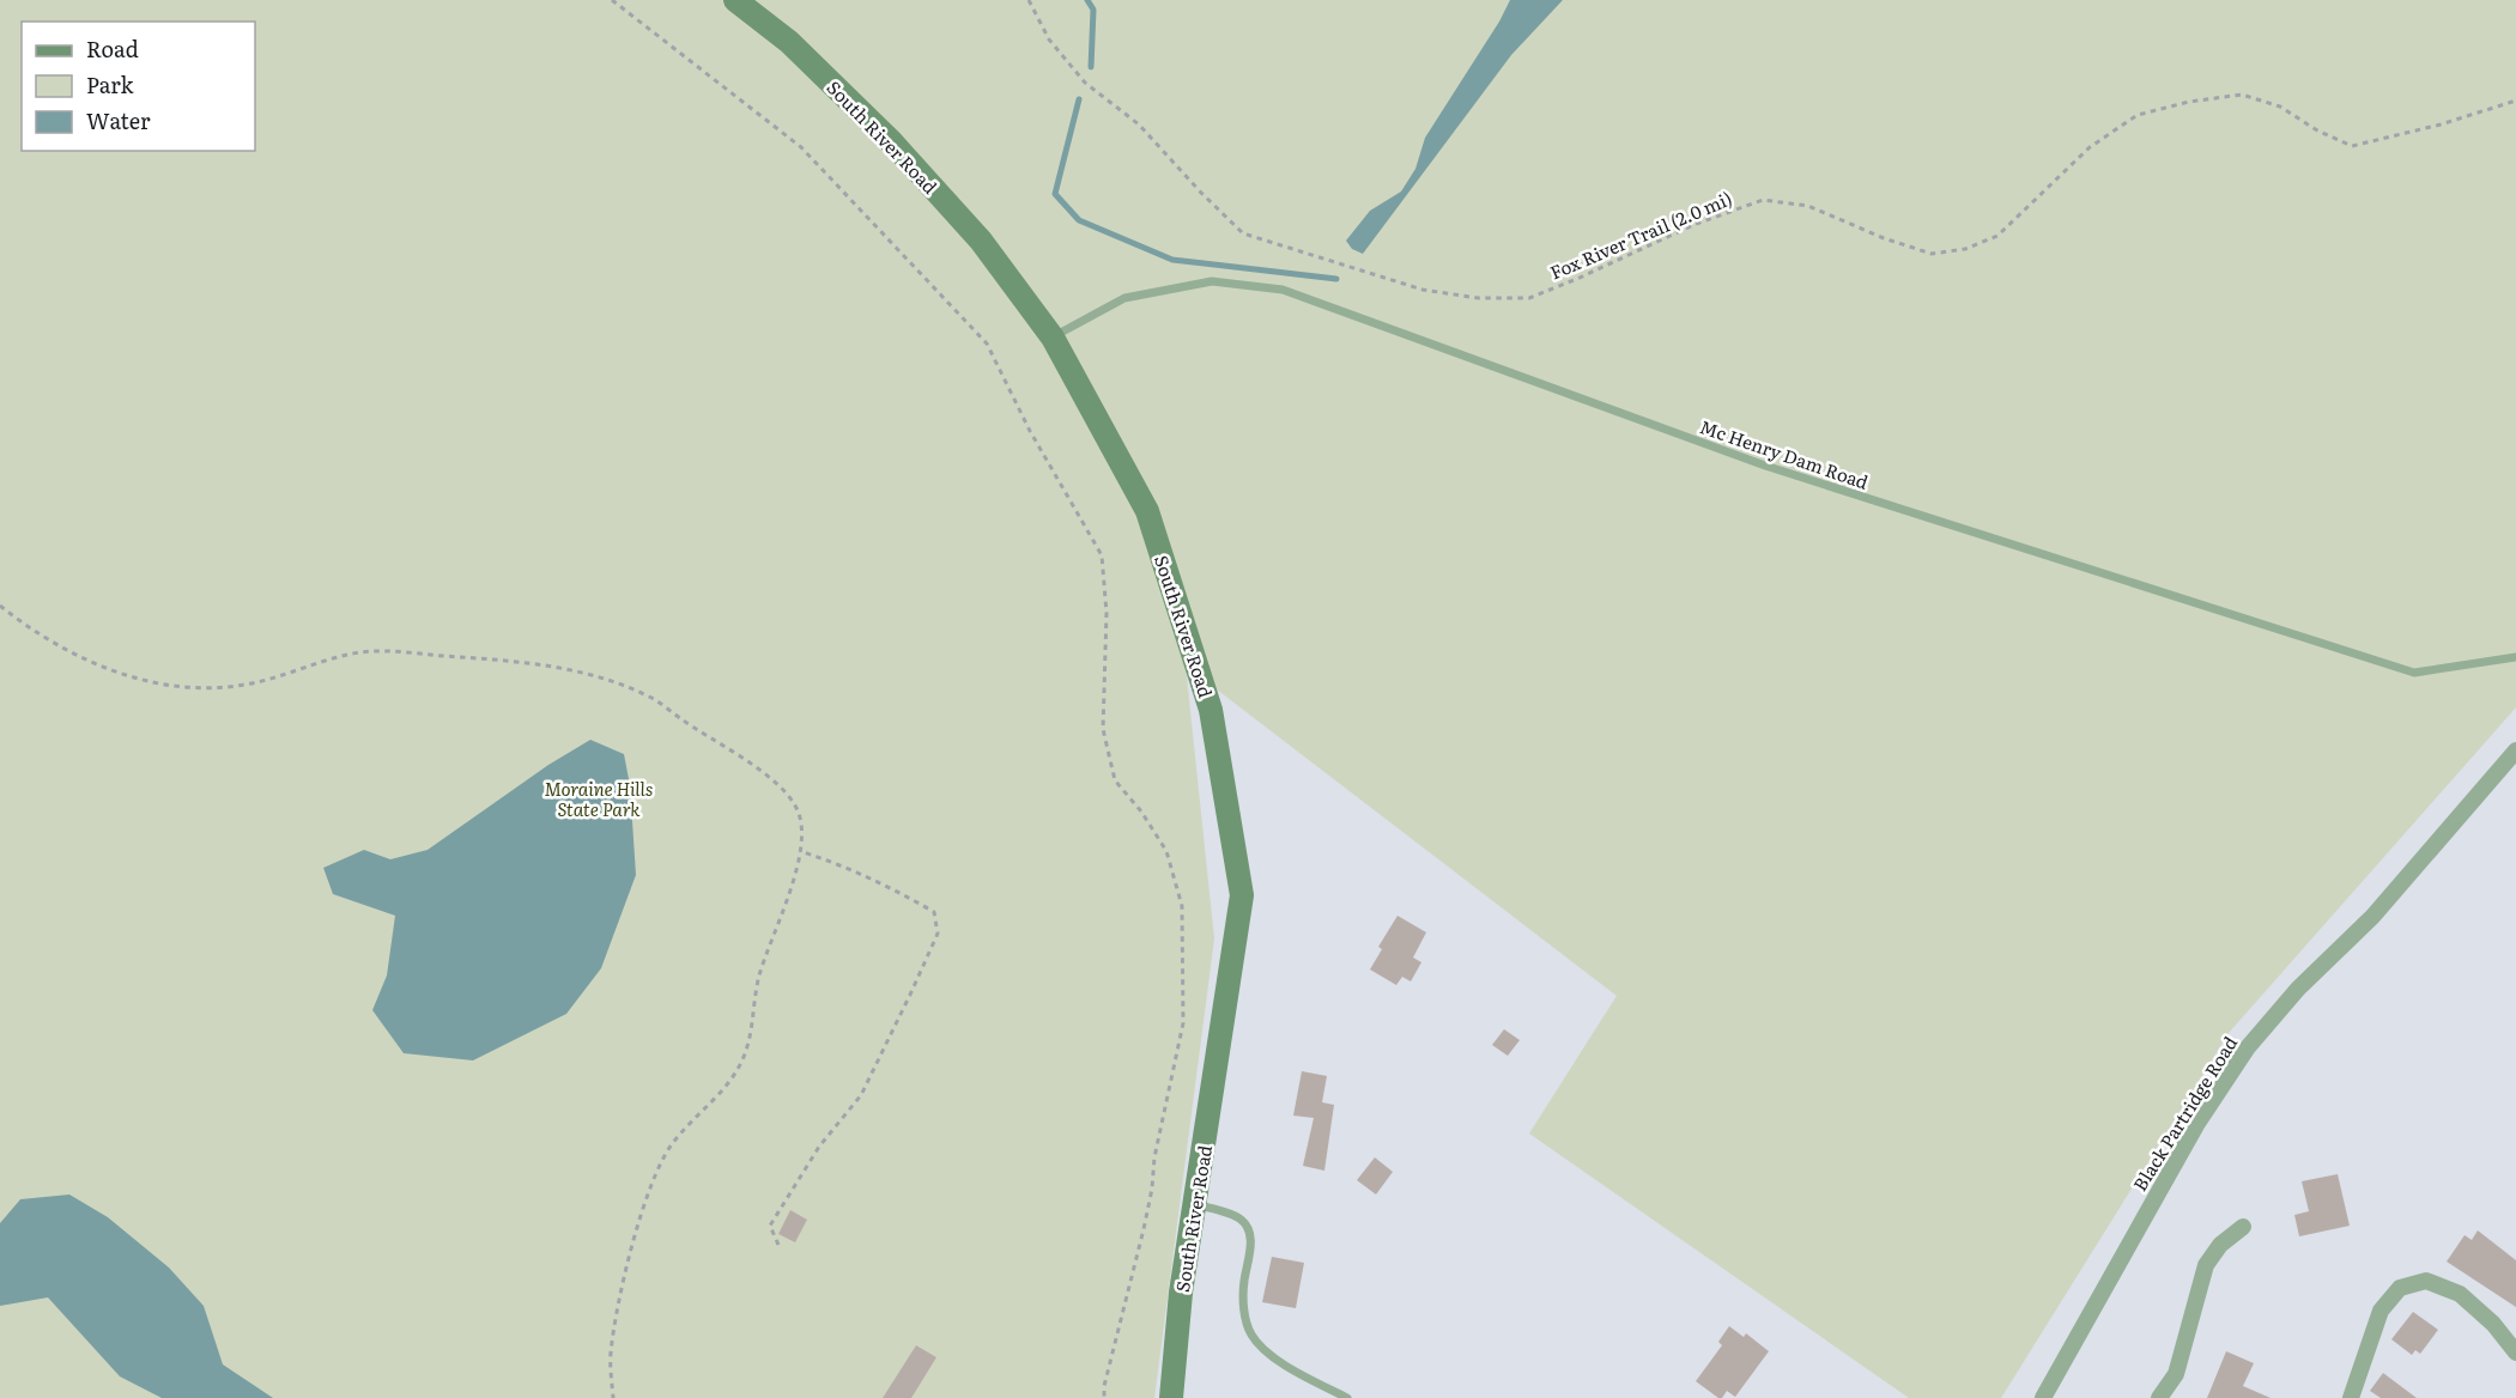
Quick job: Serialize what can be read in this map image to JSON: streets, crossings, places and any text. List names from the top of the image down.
{
  "streets": {
    "street": ["South River Road", "Black Partridge Road"],
    "lane": ["Mc Henry Dam Road"],
    "path": ["Fox River Trail (2.0 mi)"]
  },
  "crossings": [
    ["South River Road", "Mc Henry Dam Road"]
  ],
  "parks": ["Moraine Hills State Park"],
  "legend": ["Road", "Park", "Water"]
}
